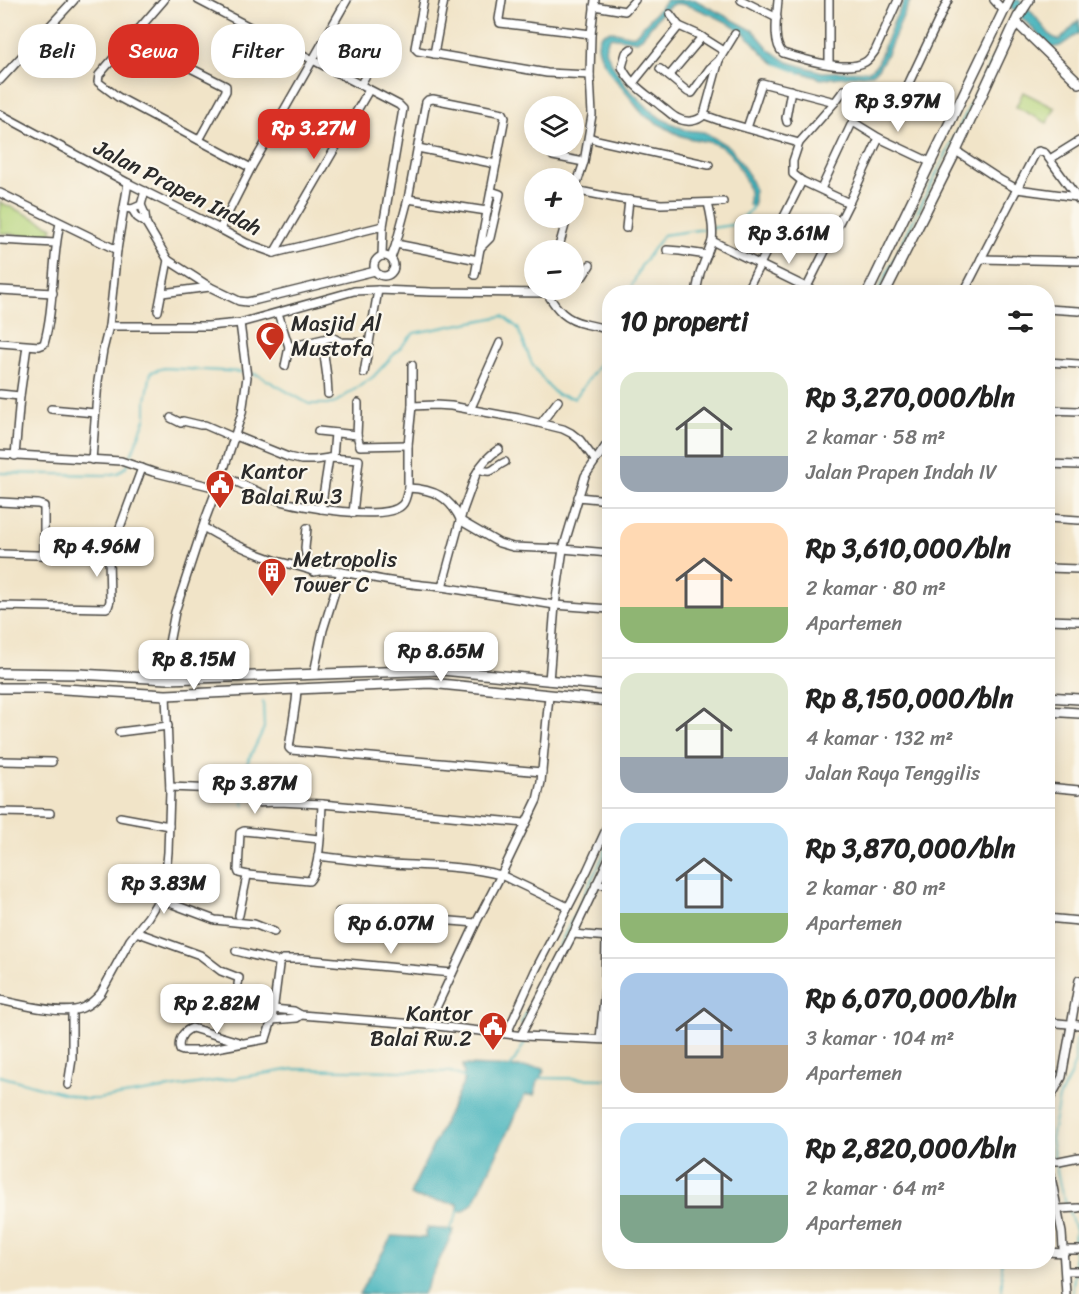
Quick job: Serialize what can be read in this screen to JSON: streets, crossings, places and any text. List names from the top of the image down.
{
  "streets": {
    "street": ["Jalan Prapen Indah"]
  },
  "places": {
    "mosque": ["Masjid Al Mustofa"],
    "public building": ["Kantor Balai Rw.3", "Kantor Balai Rw.2"],
    "building": ["Metropolis Tower C"]
  },
  "page": {
    "chip": [
      "Beli",
      "Sewa",
      "Filter",
      "Baru"
    ],
    "price": [
      "Rp 3.97M",
      "Rp 3.27M",
      "Rp 3.61M",
      "Rp 4.96M",
      "Rp 8.65M",
      "Rp 8.15M",
      "Rp 3.87M",
      "Rp 3.83M",
      "Rp 6.07M",
      "Rp 2.82M"
    ],
    "map_buttons": ["+", "−"],
    "heading": "10 properti",
    "list": [
      {
        "name": "Rp 3,270,000/bln",
        "note": "2 kamar · 58 m² · Jalan Prapen Indah IV"
      },
      {
        "name": "Rp 3,610,000/bln",
        "note": "2 kamar · 80 m² · Apartemen"
      },
      {
        "name": "Rp 8,150,000/bln",
        "note": "4 kamar · 132 m² · Jalan Raya Tenggilis"
      },
      {
        "name": "Rp 3,870,000/bln",
        "note": "2 kamar · 80 m² · Apartemen"
      },
      {
        "name": "Rp 6,070,000/bln",
        "note": "3 kamar · 104 m² · Apartemen"
      },
      {
        "name": "Rp 2,820,000/bln",
        "note": "2 kamar · 64 m² · Apartemen"
      }
    ]
  }
}
